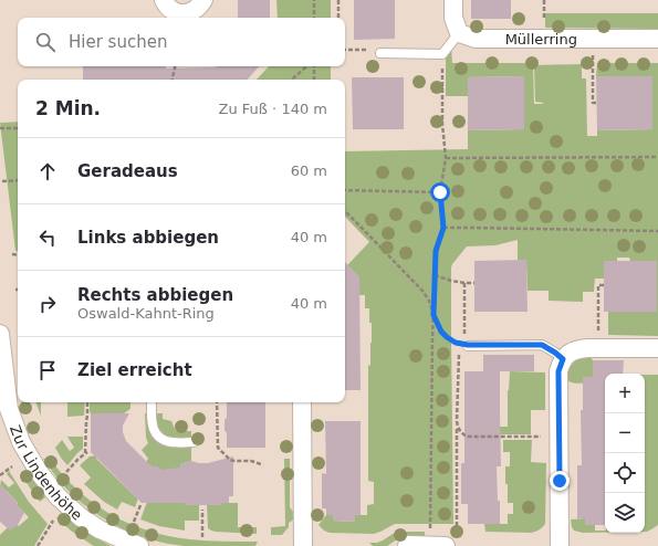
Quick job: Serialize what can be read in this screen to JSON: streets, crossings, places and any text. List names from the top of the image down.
{
  "streets": {
    "street": ["Müllerring", "Zur Lindenhöhe"]
  },
  "page": {
    "search": "Hier suchen",
    "heading": ["2 Min.", "Zu Fuß · 140 m"],
    "list": [
      ["Geradeaus", "60 m"],
      ["Links abbiegen", "40 m"],
      ["Rechts abbiegen", "Oswald-Kahnt-Ring", "40 m"],
      "Ziel erreicht"
    ],
    "map_buttons": ["+", "−"]
  }
}
